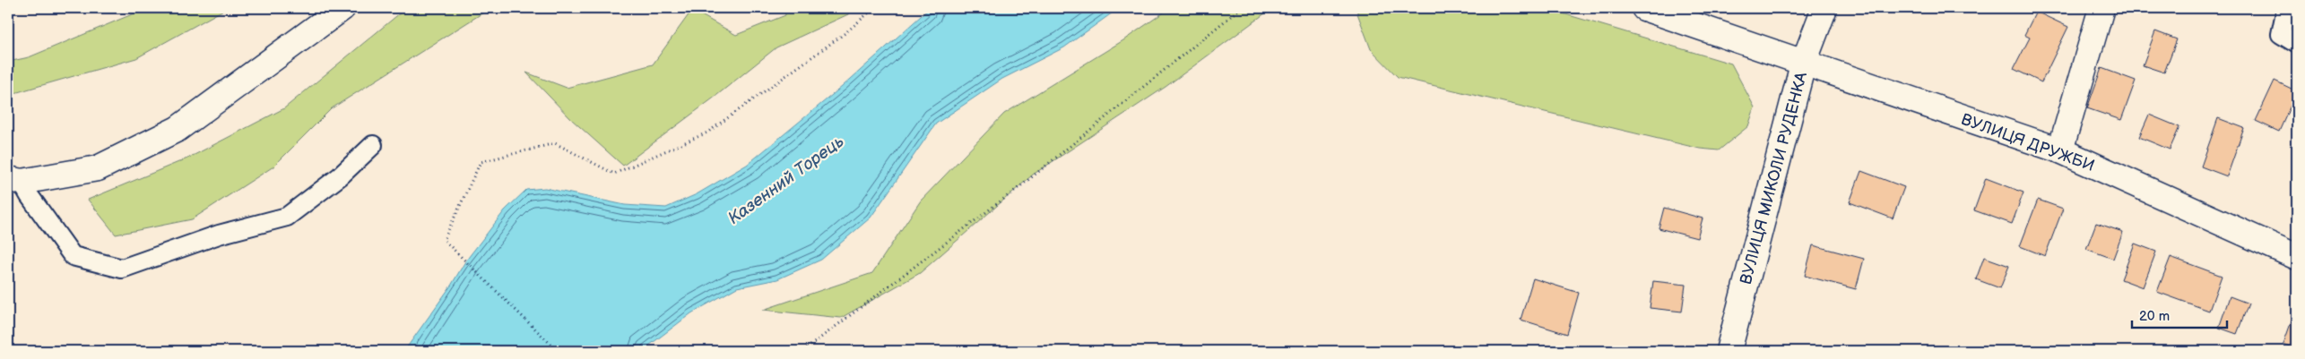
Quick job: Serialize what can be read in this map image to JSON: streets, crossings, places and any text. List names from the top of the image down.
{
  "streets": {
    "street": ["ВУЛИЦЯ ДРУЖБИ", "ВУЛИЦЯ МИКОЛИ РУДЕНКА"]
  },
  "crossings": [
    ["ВУЛИЦЯ ДРУЖБИ", "ВУЛИЦЯ МИКОЛИ РУДЕНКА"]
  ],
  "water": ["Казенний Торець"],
  "scale_bar": "20 m"
}
